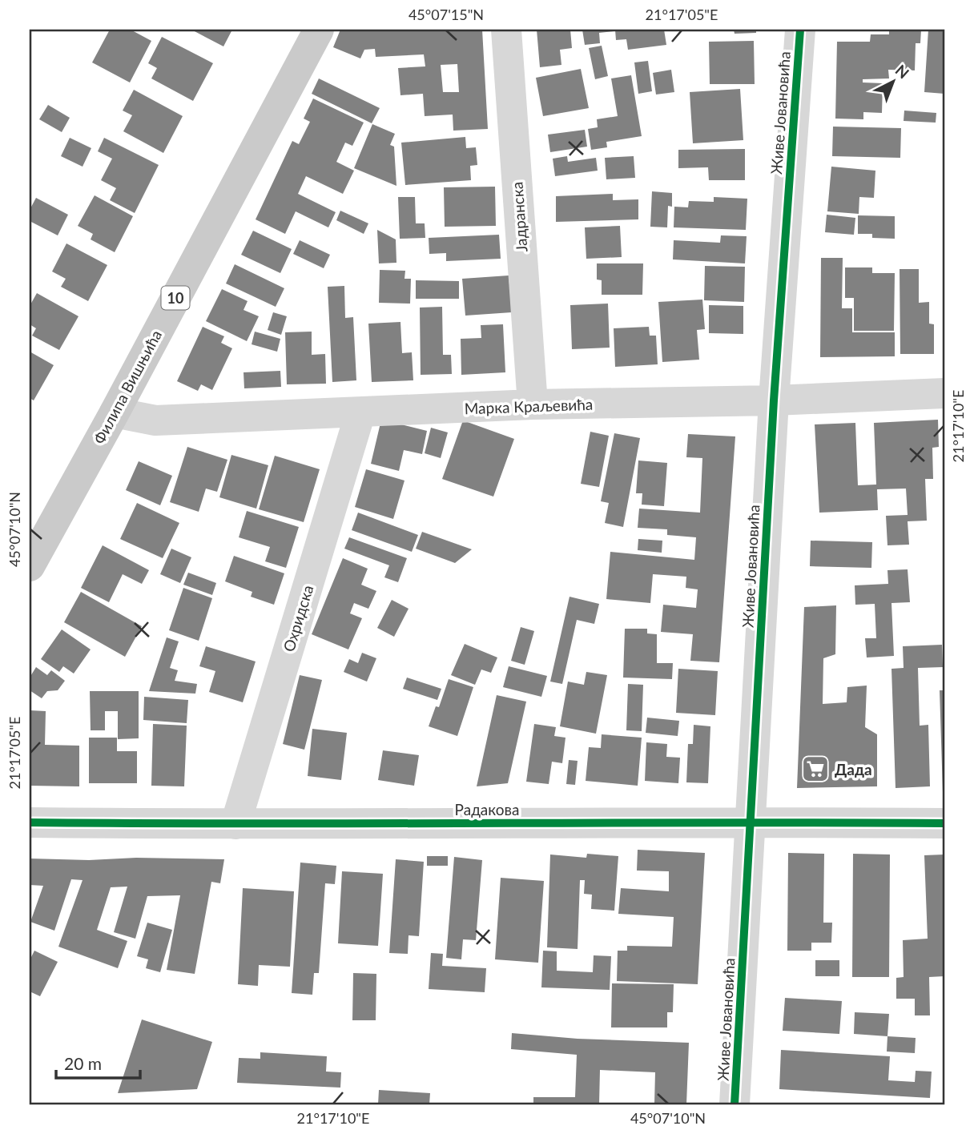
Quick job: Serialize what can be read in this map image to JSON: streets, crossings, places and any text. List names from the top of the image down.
{
  "streets": {
    "main road": ["10", "Филипа Вишњића"],
    "street": [
      "Живе Јовановића",
      "Јадранска",
      "Марка Краљевића",
      "Охридска",
      "Радакова"
    ]
  },
  "crossings": [
    ["Живе Јовановића", "Марка Краљевића"],
    ["Живе Јовановића", "Радакова"],
    ["Јадранска", "Марка Краљевића"],
    ["Филипа Вишњића", "Марка Краљевића"],
    ["Марка Краљевића", "Охридска"],
    ["Охридска", "Радакова"]
  ],
  "places": {
    "supermarket": ["Дада"]
  },
  "scale_bar": "20 m",
  "north": "top right",
  "coordinates": [
    "45°07'15\"N",
    "21°17'05\"E",
    "21°17'10\"E",
    "45°07'10\"N"
  ]
}
